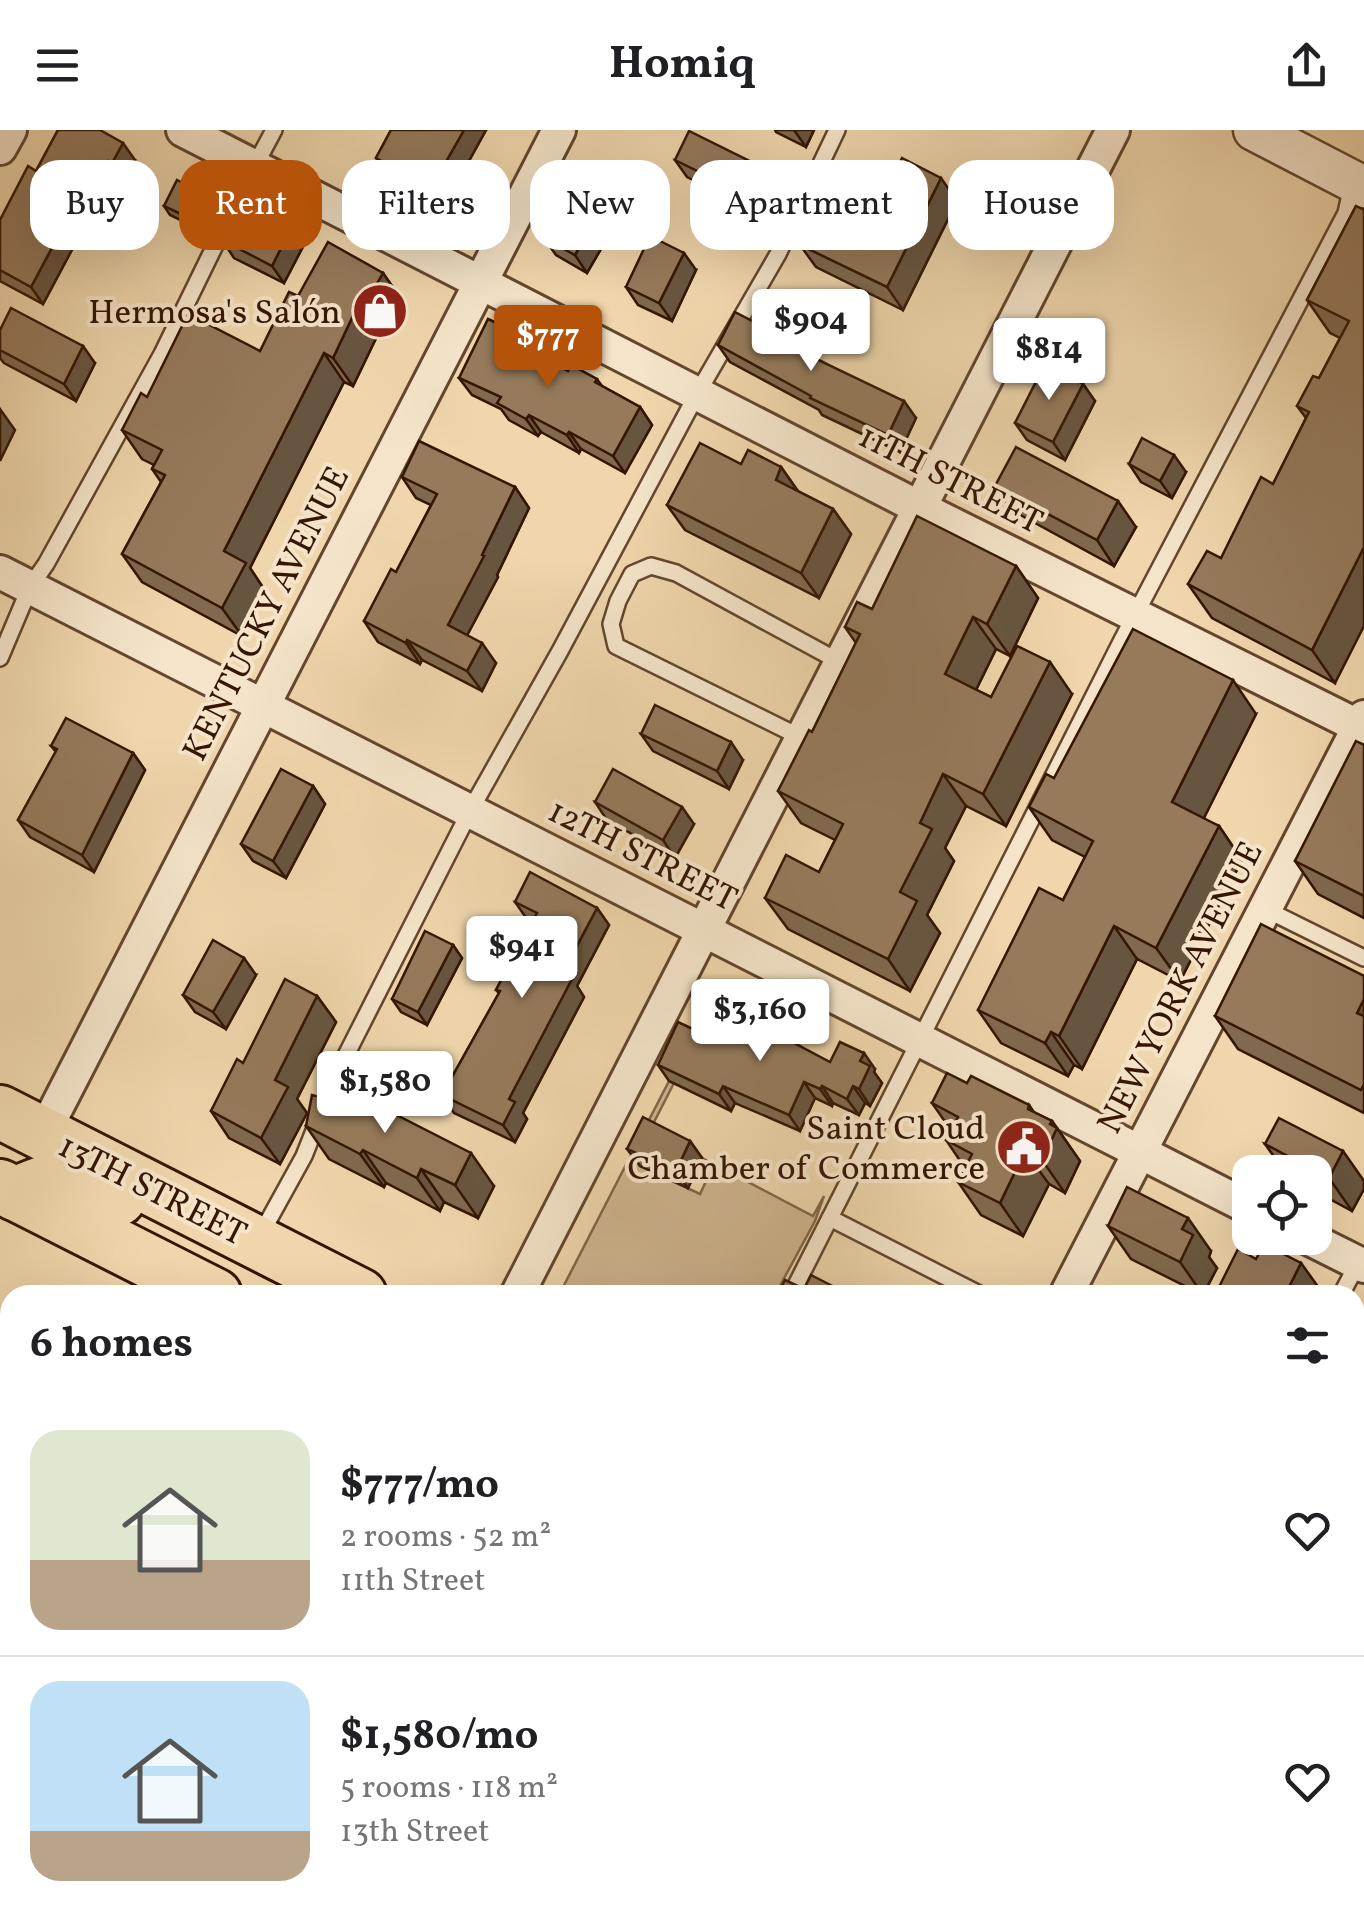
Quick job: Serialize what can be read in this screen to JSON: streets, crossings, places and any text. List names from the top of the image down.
{
  "streets": {
    "highway": ["13TH STREET"],
    "street": [
      "11TH STREET",
      "KENTUCKY AVENUE",
      "12TH STREET",
      "NEW YORK AVENUE"
    ]
  },
  "crossings": [
    ["11TH STREET", "KENTUCKY AVENUE"],
    ["11TH STREET", "NEW YORK AVENUE"],
    ["KENTUCKY AVENUE", "12TH STREET"],
    ["KENTUCKY AVENUE", "13TH STREET"],
    ["12TH STREET", "NEW YORK AVENUE"]
  ],
  "places": {
    "shop": ["Hermosa's Salón"],
    "public building": ["Saint Cloud Chamber of Commerce"]
  },
  "page": {
    "header": "Homiq",
    "chip": [
      "Buy",
      "Rent",
      "Filters",
      "New",
      "Apartment",
      "House"
    ],
    "price": [
      "$904",
      "$777",
      "$814",
      "$941",
      "$3,160",
      "$1,580"
    ],
    "heading": "6 homes",
    "list": [
      {
        "name": "$777/mo",
        "note": "2 rooms · 52 m² · 11th Street"
      },
      {
        "name": "$1,580/mo",
        "note": "5 rooms · 118 m² · 13th Street"
      }
    ]
  }
}
